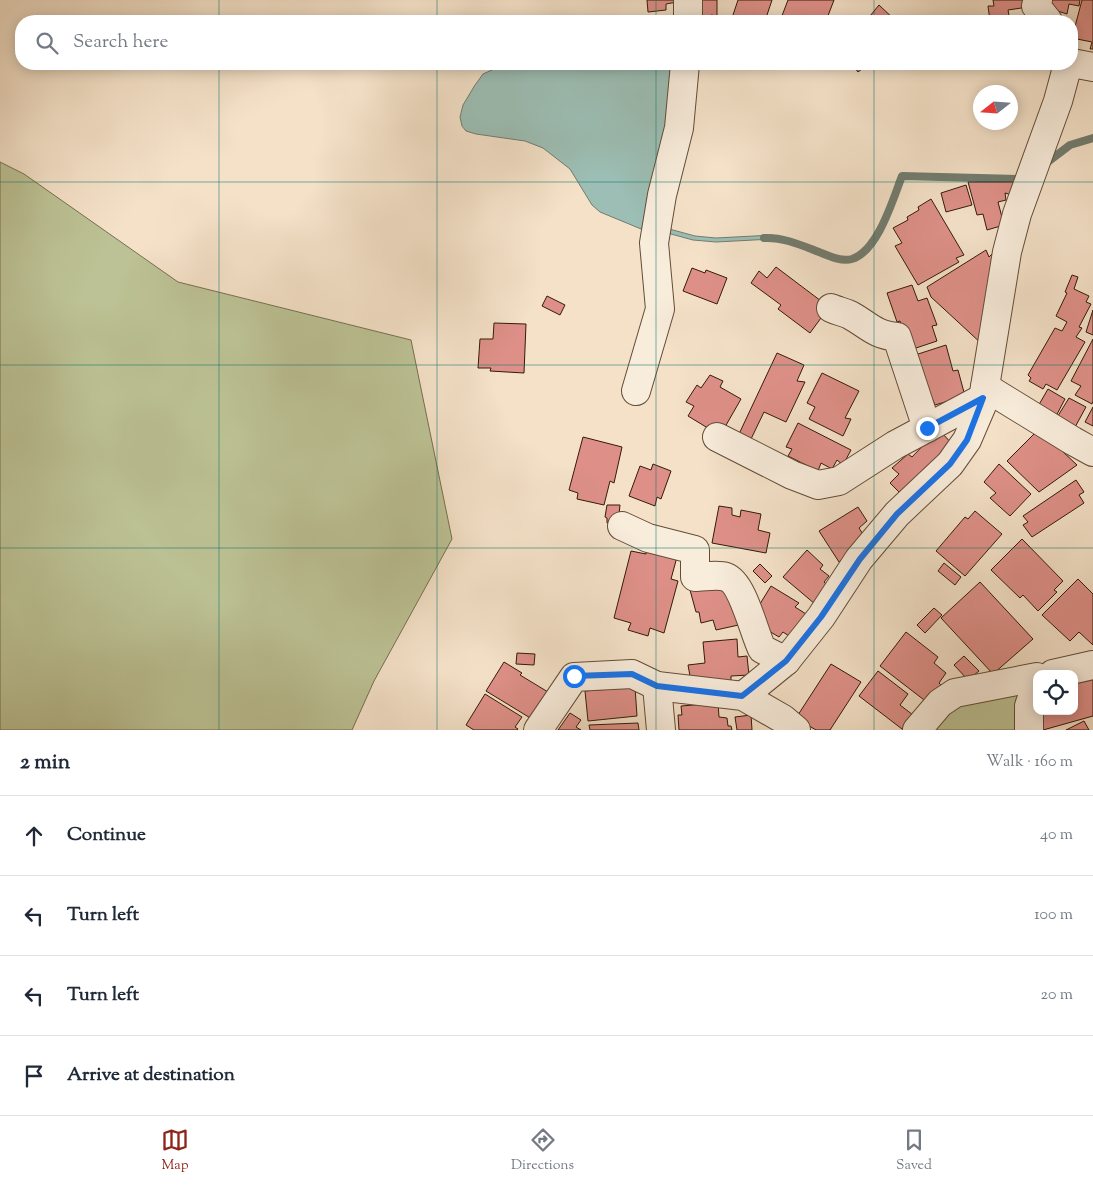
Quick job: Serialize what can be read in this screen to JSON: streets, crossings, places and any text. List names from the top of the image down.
{
  "north": "left",
  "page": {
    "search": "Search here",
    "heading": ["2 min", "Walk · 160 m"],
    "list": [
      ["Continue", "40 m"],
      ["Turn left", "100 m"],
      ["Turn left", "20 m"],
      "Arrive at destination"
    ],
    "nav": ["Map", "Directions", "Saved"]
  }
}
